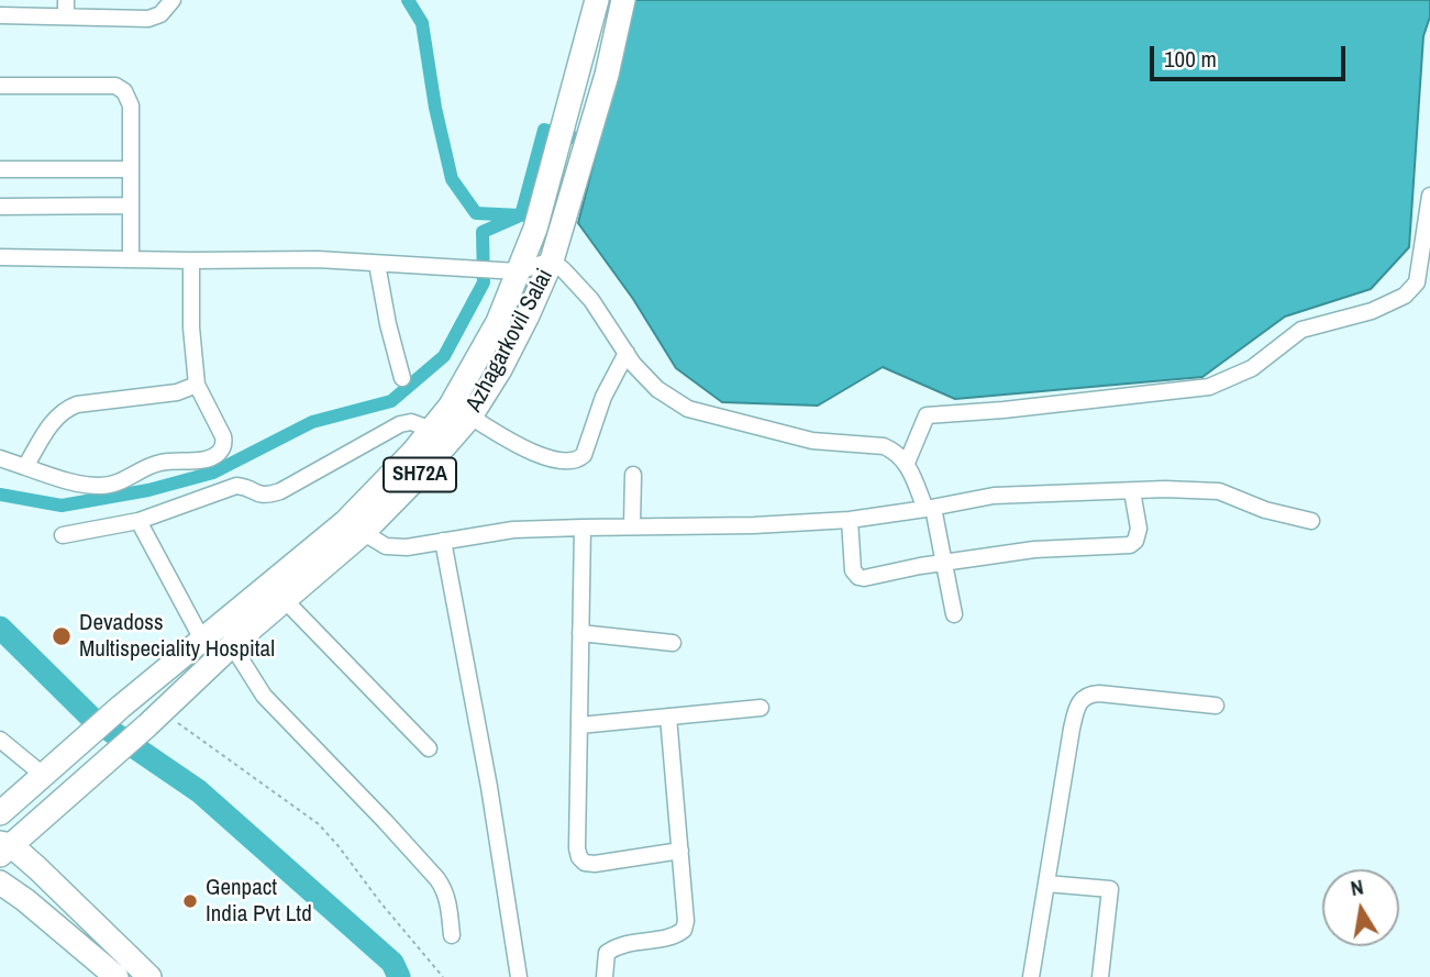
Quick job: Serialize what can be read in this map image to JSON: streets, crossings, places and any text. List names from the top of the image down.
{
  "streets": {
    "main road": ["Azhagarkovil Salai", "SH72A"]
  },
  "places": ["Devadoss Multispeciality Hospital", "Genpact India Pvt Ltd"],
  "scale_bar": "100 m",
  "north": "top"
}
